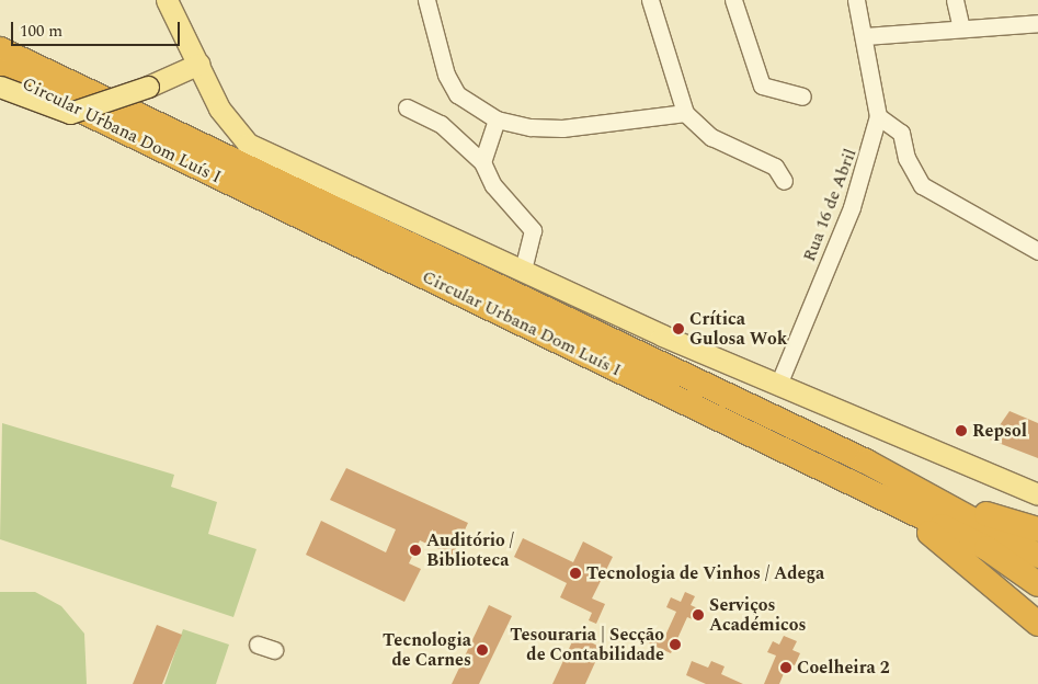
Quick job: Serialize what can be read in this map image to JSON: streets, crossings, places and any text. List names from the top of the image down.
{
  "streets": {
    "highway": ["Circular Urbana Dom Luís I"],
    "street": ["Rua 16 de Abril"]
  },
  "places": [
    "Crítica Gulosa Wok",
    "Repsol",
    "Auditório / Biblioteca",
    "Tecnologia de Vinhos / Adega",
    "Serviços Académicos",
    "Tesouraria | Secção de Contabilidade",
    "Tecnologia de Carnes",
    "Coelheira 2"
  ],
  "scale_bar": "100 m"
}
